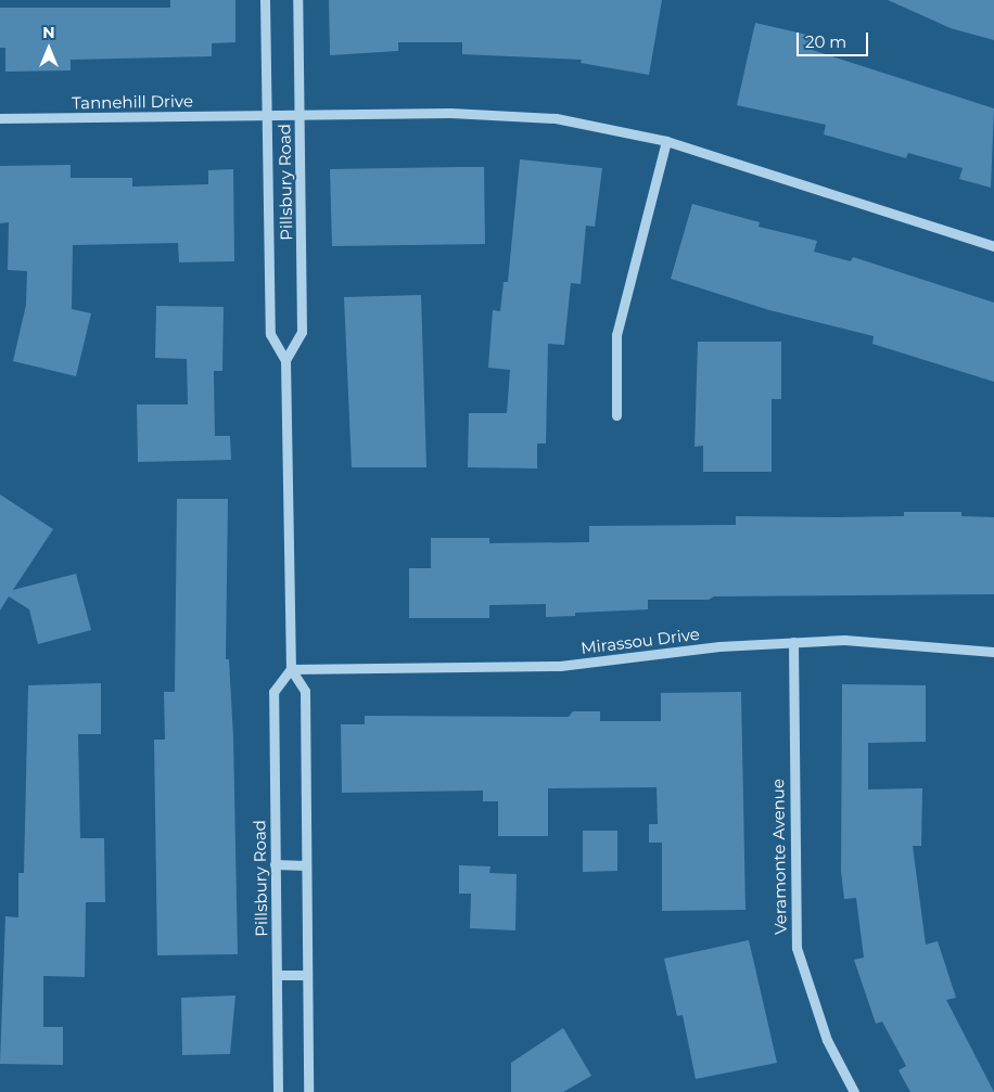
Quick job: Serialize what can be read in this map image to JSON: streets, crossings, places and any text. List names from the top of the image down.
{
  "streets": {
    "street": [
      "Tannehill Drive",
      "Pillsbury Road",
      "Mirassou Drive",
      "Veramonte Avenue"
    ]
  },
  "crossings": [
    ["Tannehill Drive", "Pillsbury Road"],
    ["Pillsbury Road", "Mirassou Drive"],
    ["Mirassou Drive", "Veramonte Avenue"]
  ],
  "scale_bar": "20 m",
  "north": "top"
}
